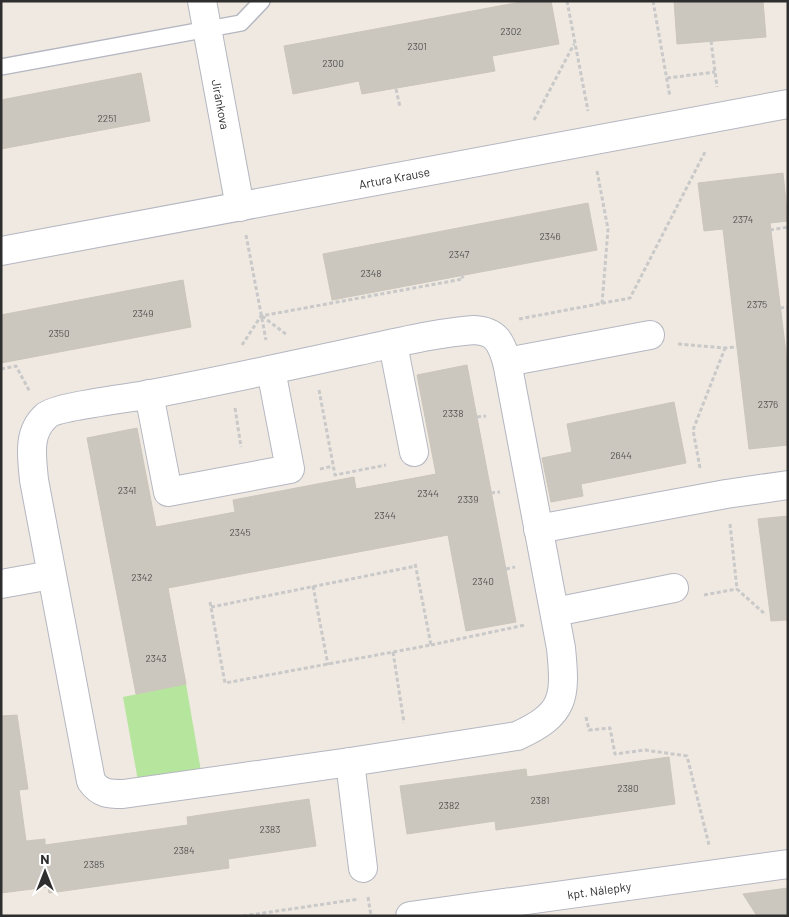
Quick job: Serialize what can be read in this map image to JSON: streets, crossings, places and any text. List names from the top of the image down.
{
  "streets": {
    "street": ["Jiránkova", "Artura Krause", "kpt. Nálepky"]
  },
  "crossings": [
    ["Jiránkova", "Artura Krause"]
  ],
  "house_numbers": [
    "2302",
    "2301",
    "2300",
    "2251",
    "2374",
    "2346",
    "2347",
    "2348",
    "2375",
    "2349",
    "2350",
    "2376",
    "2338",
    "2644",
    "2341",
    "2344",
    "2339",
    "2344",
    "2345",
    "2342",
    "2340",
    "2343",
    "2380",
    "2381",
    "2382",
    "2383",
    "2384",
    "2385"
  ],
  "north": "top"
}
